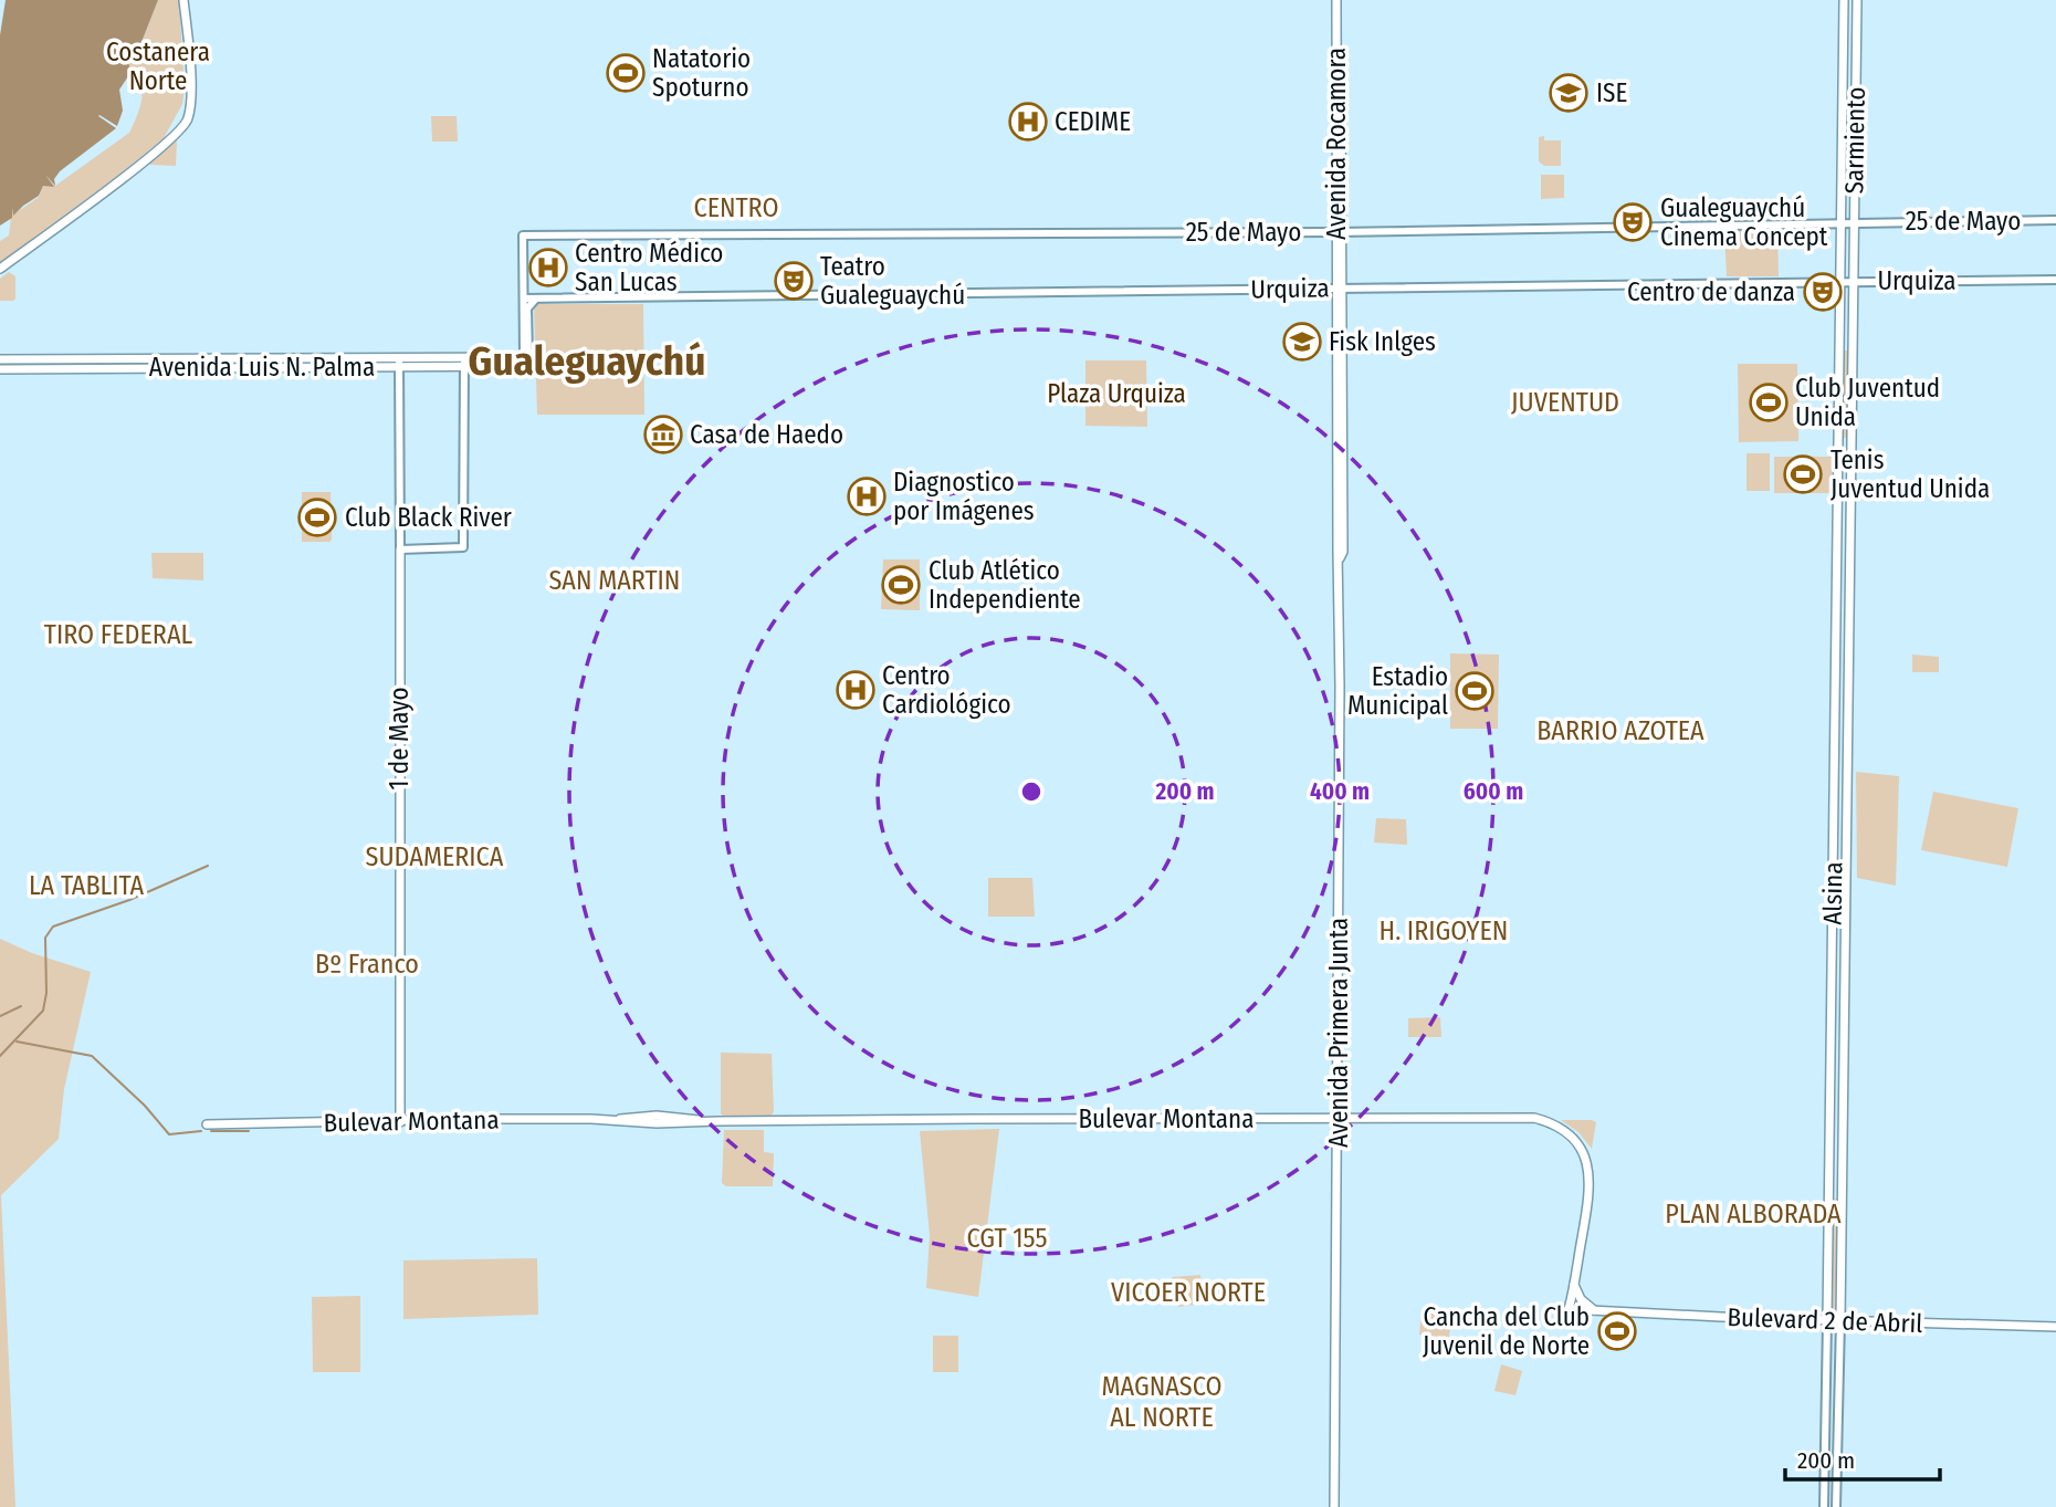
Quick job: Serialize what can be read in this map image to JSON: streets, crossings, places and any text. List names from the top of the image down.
{
  "streets": {
    "main road": [
      "Sarmiento",
      "Avenida Rocamora",
      "Avenida Luis N. Palma",
      "1 de Mayo",
      "Alsina",
      "Avenida Primera Junta",
      "Bulevar Montana",
      "Bulevard 2 de Abril"
    ],
    "street": ["25 de Mayo", "Urquiza"]
  },
  "crossings": [
    ["Sarmiento", "25 de Mayo"],
    ["Sarmiento", "Urquiza"],
    ["Sarmiento", "Alsina"],
    ["Avenida Rocamora", "25 de Mayo"],
    ["Avenida Rocamora", "Urquiza"],
    ["Avenida Rocamora", "Avenida Primera Junta"],
    ["25 de Mayo", "Urquiza"],
    ["Urquiza", "Alsina"],
    ["Urquiza", "Avenida Primera Junta"],
    ["Avenida Luis N. Palma", "1 de Mayo"],
    ["1 de Mayo", "Bulevar Montana"],
    ["Alsina", "Bulevard 2 de Abril"],
    ["Avenida Primera Junta", "Bulevar Montana"],
    ["Bulevar Montana", "Bulevard 2 de Abril"]
  ],
  "districts": [
    "CENTRO",
    "Gualeguaychú",
    "JUVENTUD",
    "SAN MARTIN",
    "TIRO FEDERAL",
    "BARRIO AZOTEA",
    "SUDAMERICA",
    "LA TABLITA",
    "H. IRIGOYEN",
    "Bº Franco",
    "PLAN ALBORADA",
    "CGT 155",
    "VICOER NORTE",
    "MAGNASCO AL NORTE"
  ],
  "parks": ["Costanera Norte", "Plaza Urquiza"],
  "places": {
    "sports": [
      "Natatorio Spoturno",
      "Club Juventud Unida",
      "Tenis Juventud Unida",
      "Club Black River",
      "Club Atlético Independiente",
      "Estadio Municipal",
      "Cancha del Club Juvenil de Norte"
    ],
    "school or university": ["ISE", "Fisk Inlges"],
    "hospital": [
      "CEDIME",
      "Centro Médico San Lucas",
      "Diagnostico por Imágenes",
      "Centro Cardiológico"
    ],
    "theatre": ["Gualeguaychú Cinema Concept", "Teatro Gualeguaychú", "Centro de danza"],
    "museum": ["Casa de Haedo"]
  },
  "scale_bar": "200 m",
  "rings": ["200 m", "400 m", "600 m"]
}
